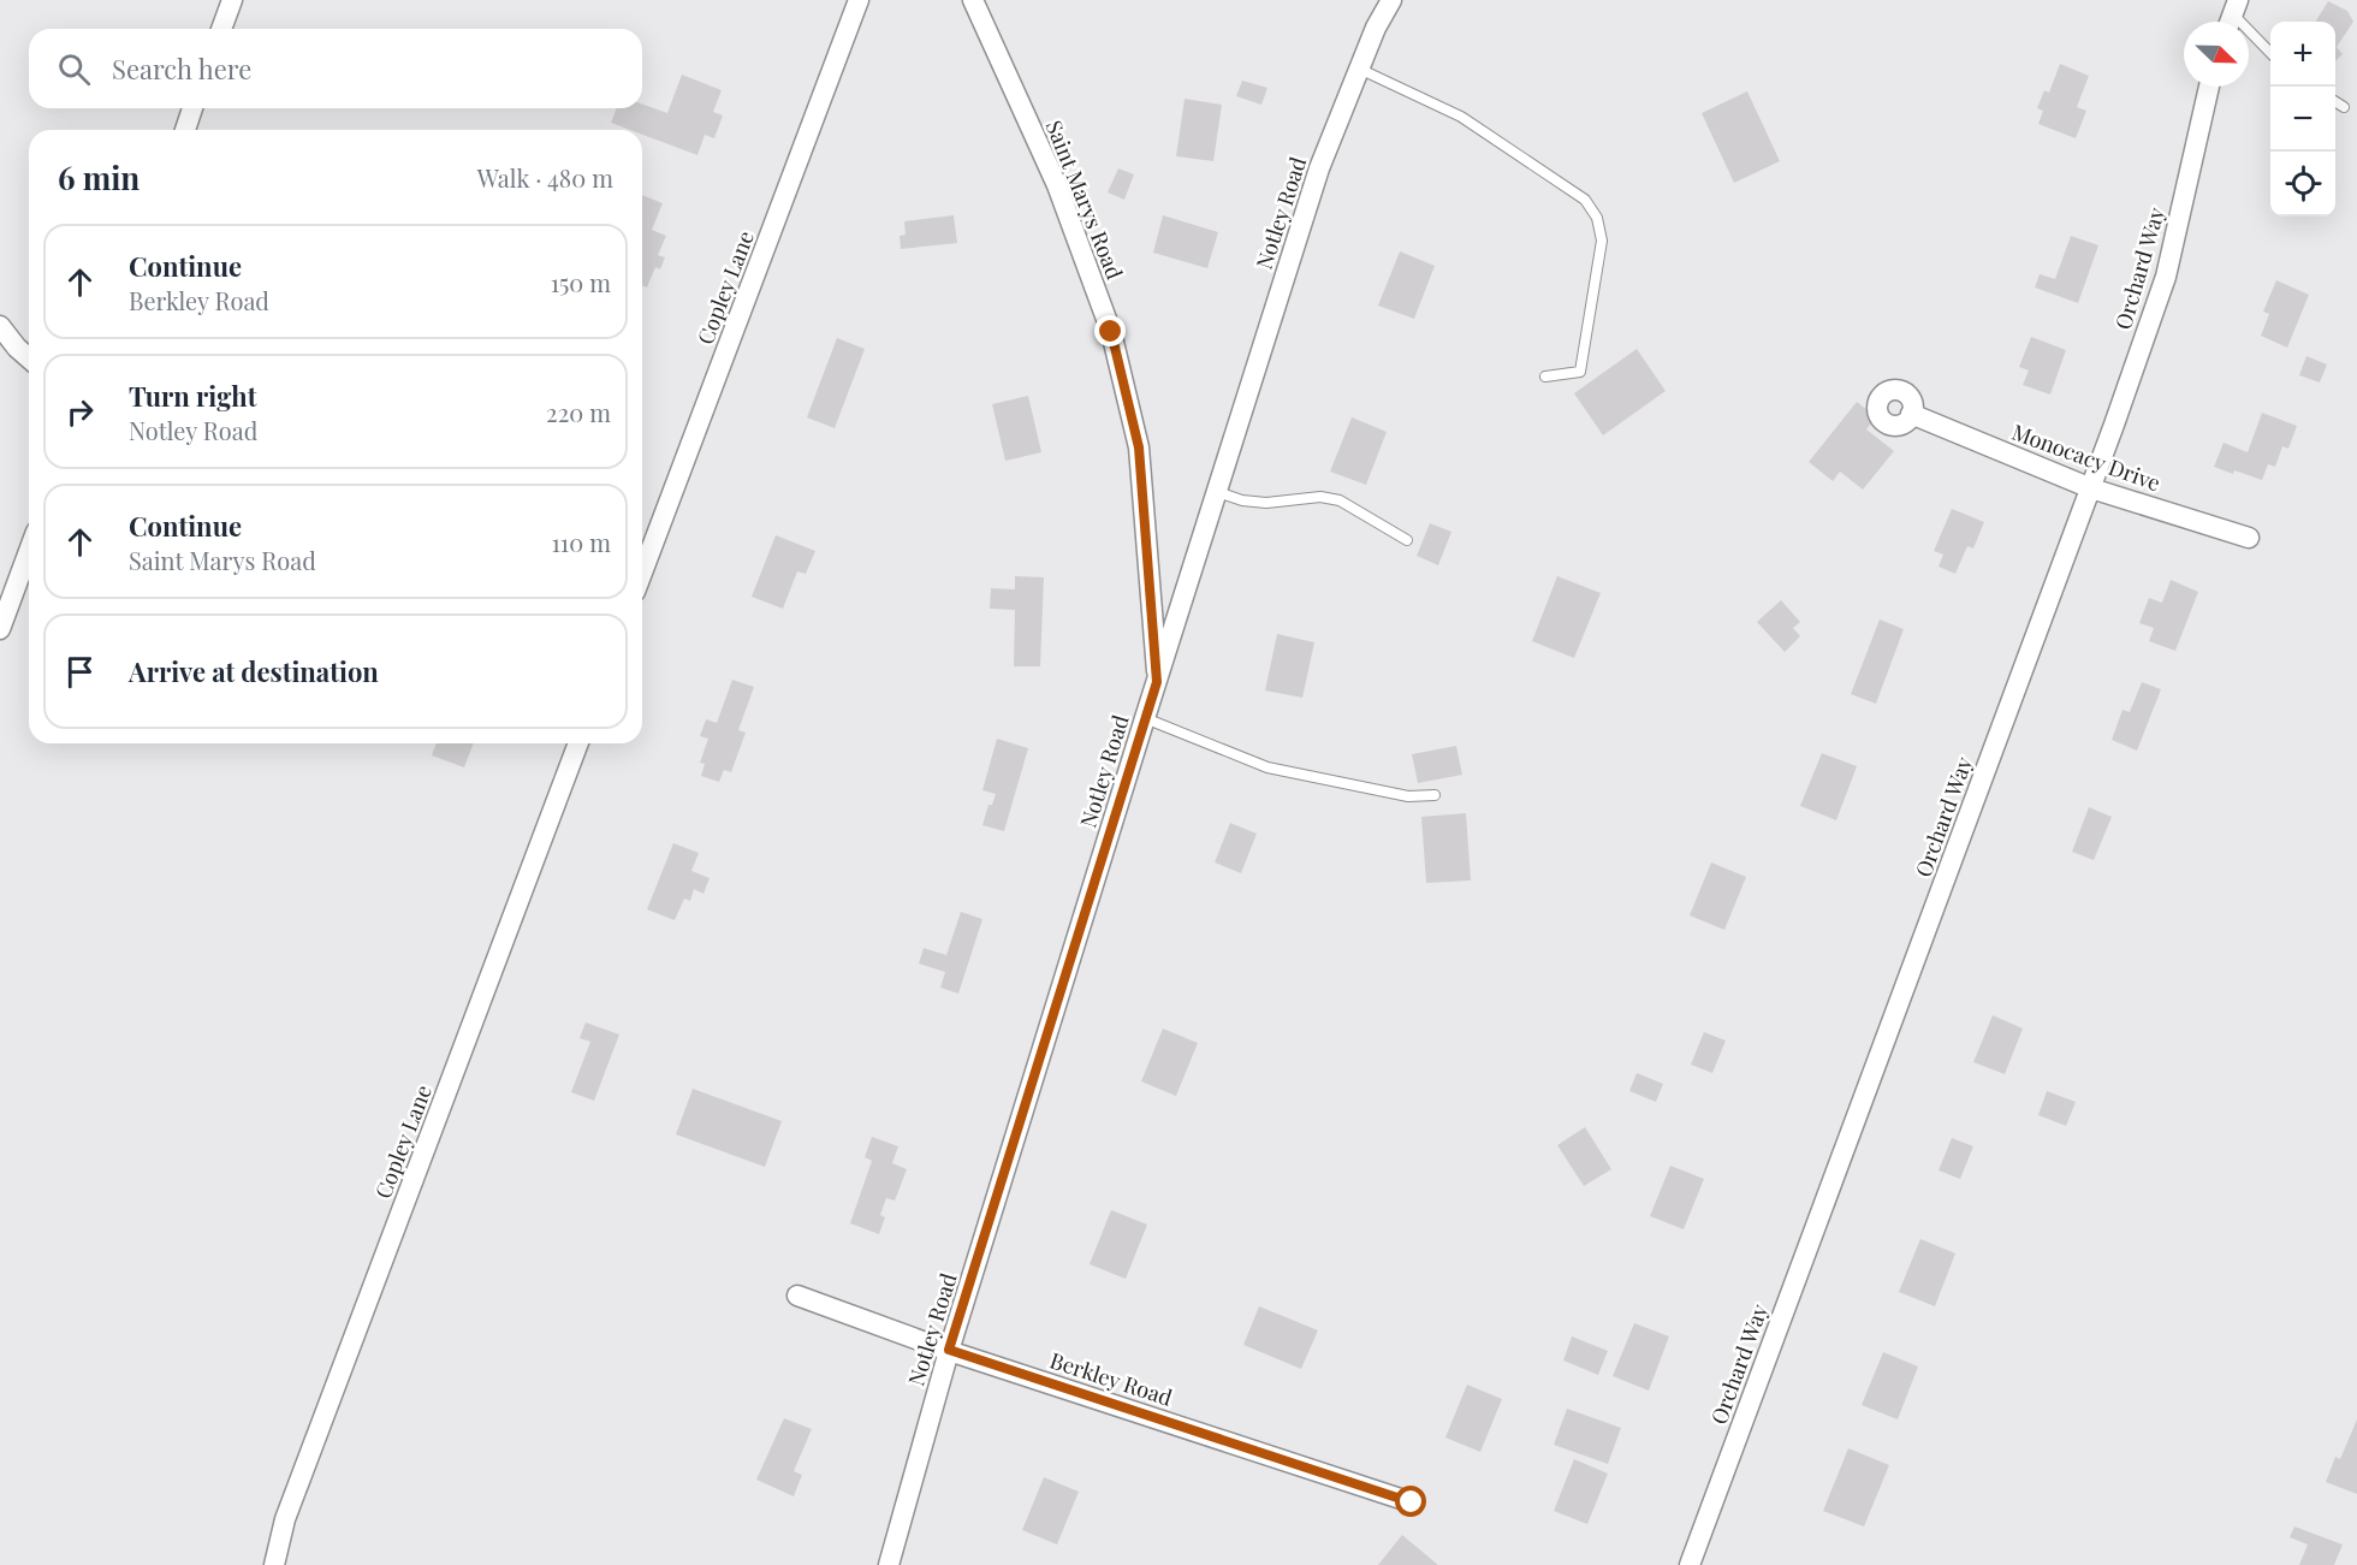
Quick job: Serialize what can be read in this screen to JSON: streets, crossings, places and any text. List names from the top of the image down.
{
  "streets": {
    "street": [
      "Saint Marys Road",
      "Notley Road",
      "Orchard Way",
      "Copley Lane",
      "Monocacy Drive",
      "Berkley Road"
    ]
  },
  "crossings": [
    ["Saint Marys Road", "Notley Road"],
    ["Notley Road", "Berkley Road"],
    ["Orchard Way", "Monocacy Drive"]
  ],
  "north": "bottom right",
  "page": {
    "map_buttons": ["+", "−"],
    "search": "Search here",
    "heading": ["6 min", "Walk · 480 m"],
    "list": [
      ["Continue", "Berkley Road", "150 m"],
      ["Turn right", "Notley Road", "220 m"],
      ["Continue", "Saint Marys Road", "110 m"],
      "Arrive at destination"
    ]
  }
}
